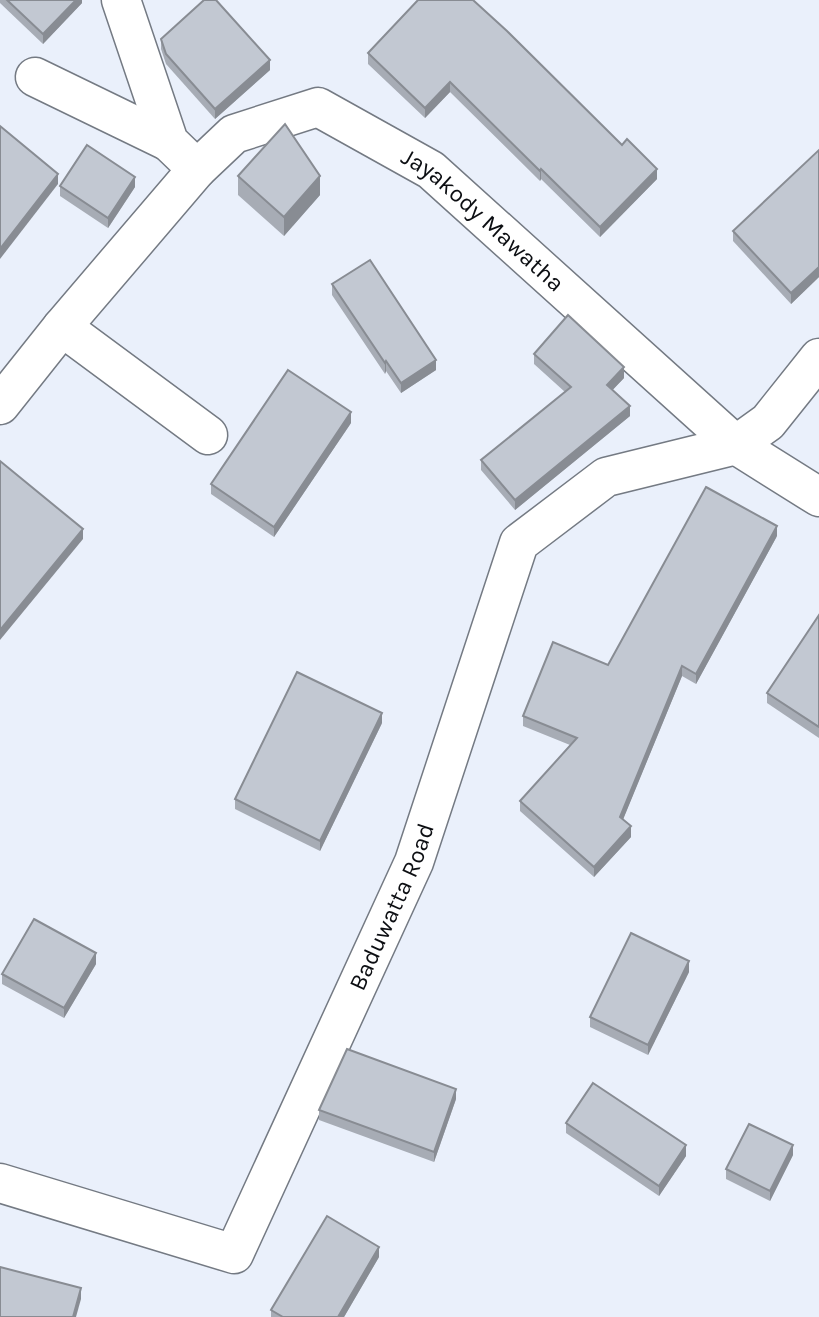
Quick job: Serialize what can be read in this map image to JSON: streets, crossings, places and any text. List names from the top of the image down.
{
  "streets": {
    "street": ["Jayakody Mawatha", "Baduwatta Road"]
  },
  "crossings": [
    ["Jayakody Mawatha", "Baduwatta Road"]
  ]
}
